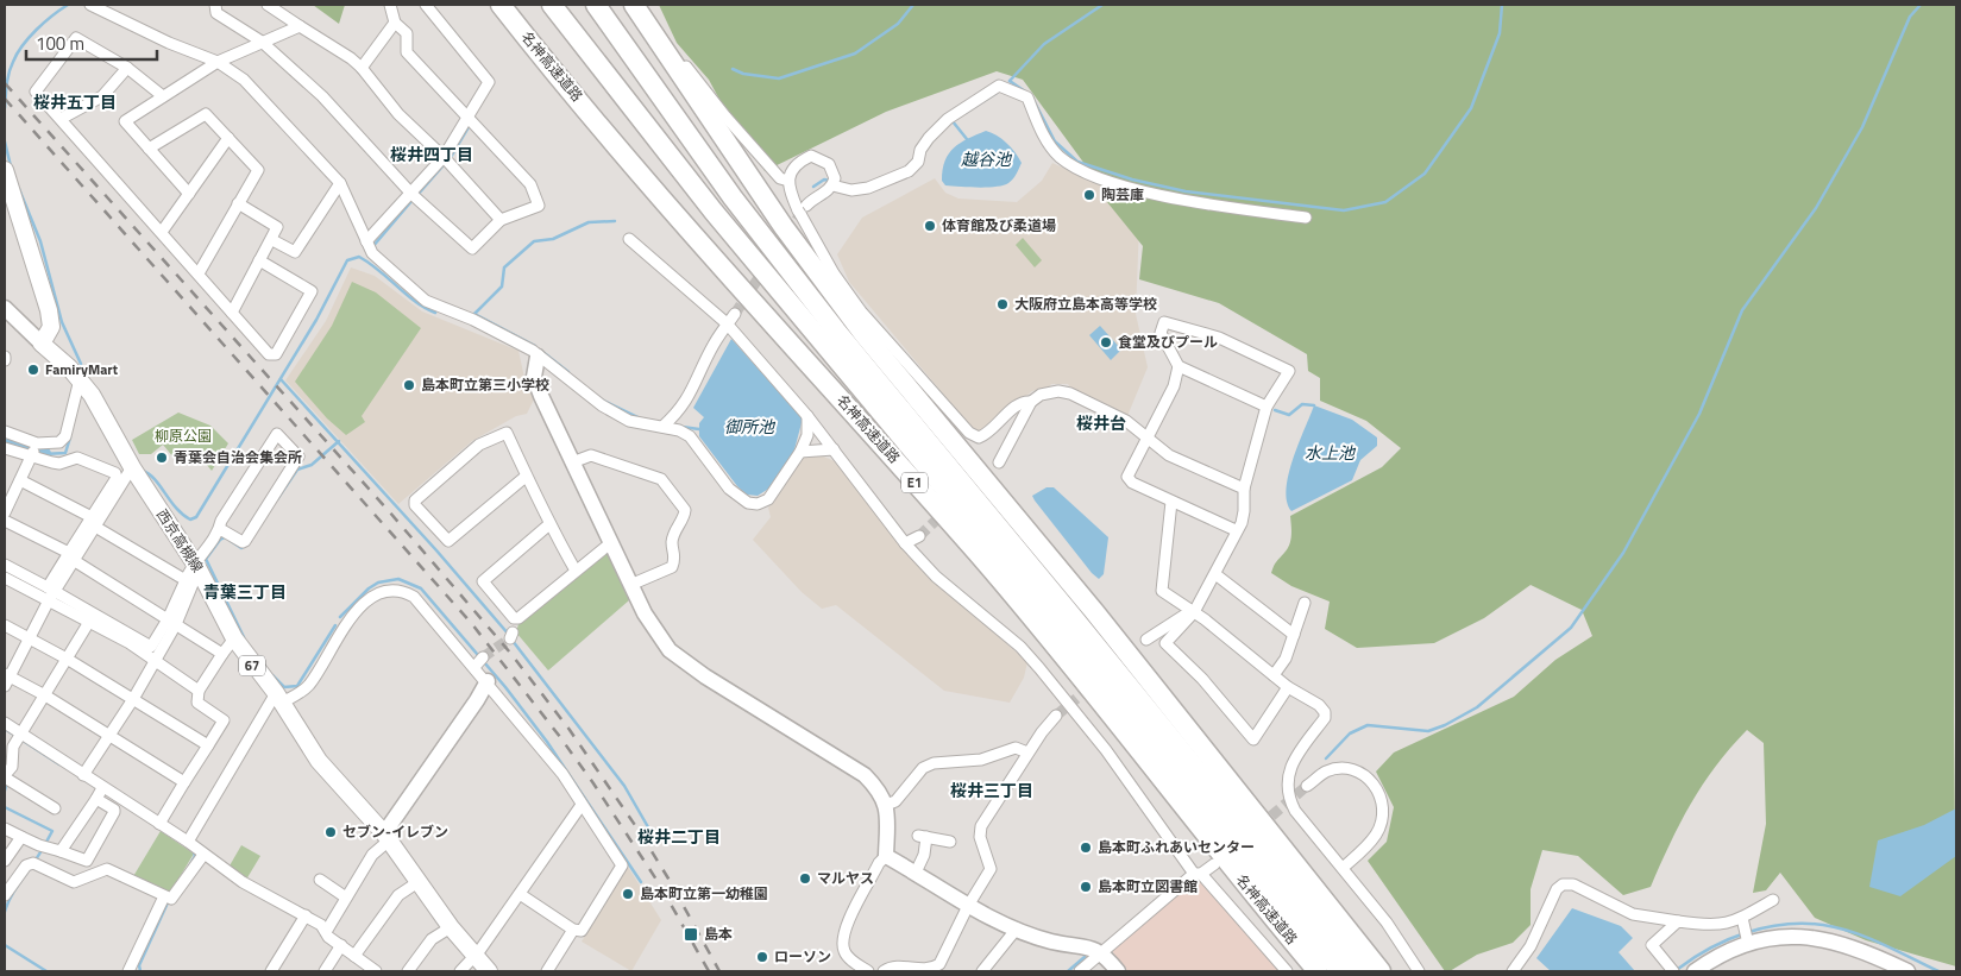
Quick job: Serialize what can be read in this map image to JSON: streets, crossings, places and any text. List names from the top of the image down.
{
  "streets": {
    "highway": ["名神高速道路", "E1"],
    "main road": ["西京高槻線", "67"]
  },
  "districts": [
    "桜井五丁目",
    "桜井四丁目",
    "桜井台",
    "青葉三丁目",
    "桜井三丁目",
    "桜井二丁目"
  ],
  "water": ["越谷池", "御所池", "水上池"],
  "parks": ["柳原公園"],
  "places": {
    "other": [
      "陶芸庫",
      "体育館及び柔道場",
      "大阪府立島本高等学校",
      "食堂及びプール",
      "FamiryMart",
      "島本町立第三小学校",
      "青葉会自治会集会所",
      "セブン-イレブン",
      "島本町ふれあいセンター",
      "マルヤス",
      "島本町立図書館",
      "島本町立第一幼稚園",
      "ローソン"
    ],
    "transit": ["島本"]
  },
  "scale_bar": "100 m"
}
